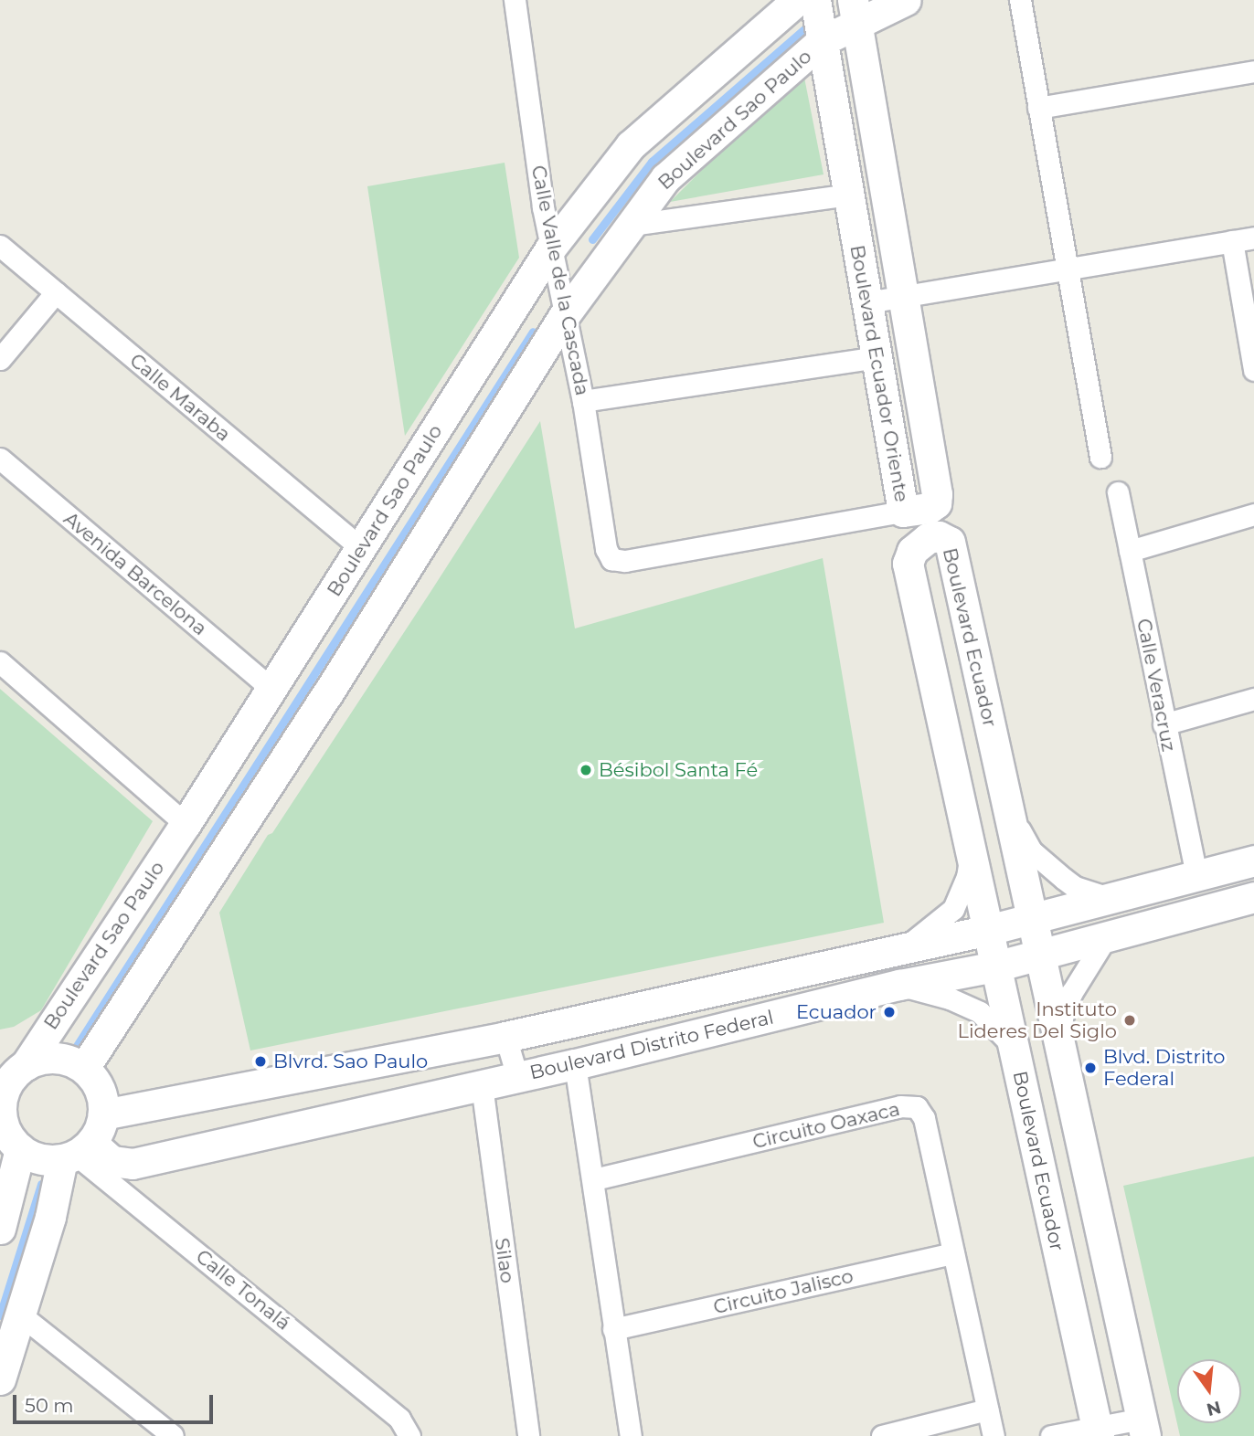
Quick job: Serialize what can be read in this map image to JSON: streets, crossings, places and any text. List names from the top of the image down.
{
  "streets": {
    "street": [
      "Boulevard Sao Paulo",
      "Calle Valle de la Cascada",
      "Boulevard Ecuador Oriente",
      "Calle Maraba",
      "Avenida Barcelona",
      "Boulevard Ecuador",
      "Calle Veracruz",
      "Boulevard Distrito Federal",
      "Circuito Oaxaca",
      "Silao",
      "Calle Tonalá",
      "Circuito Jalisco"
    ]
  },
  "crossings": [
    ["Boulevard Sao Paulo", "Calle Valle de la Cascada"],
    ["Boulevard Sao Paulo", "Boulevard Ecuador Oriente"],
    ["Boulevard Sao Paulo", "Calle Maraba"],
    ["Boulevard Sao Paulo", "Avenida Barcelona"],
    ["Boulevard Sao Paulo", "Boulevard Distrito Federal"],
    ["Boulevard Sao Paulo", "Calle Tonalá"],
    ["Calle Valle de la Cascada", "Boulevard Ecuador Oriente"],
    ["Boulevard Ecuador", "Boulevard Distrito Federal"],
    ["Calle Veracruz", "Boulevard Distrito Federal"],
    ["Boulevard Distrito Federal", "Silao"],
    ["Boulevard Distrito Federal", "Calle Tonalá"],
    ["Circuito Oaxaca", "Circuito Jalisco"]
  ],
  "places": [
    "Bésibol Santa Fé",
    "Ecuador",
    "Instituto Lideres Del Siglo",
    "Blvrd. Sao Paulo",
    "Blvd. Distrito Federal"
  ],
  "scale_bar": "50 m",
  "north": "bottom"
}
